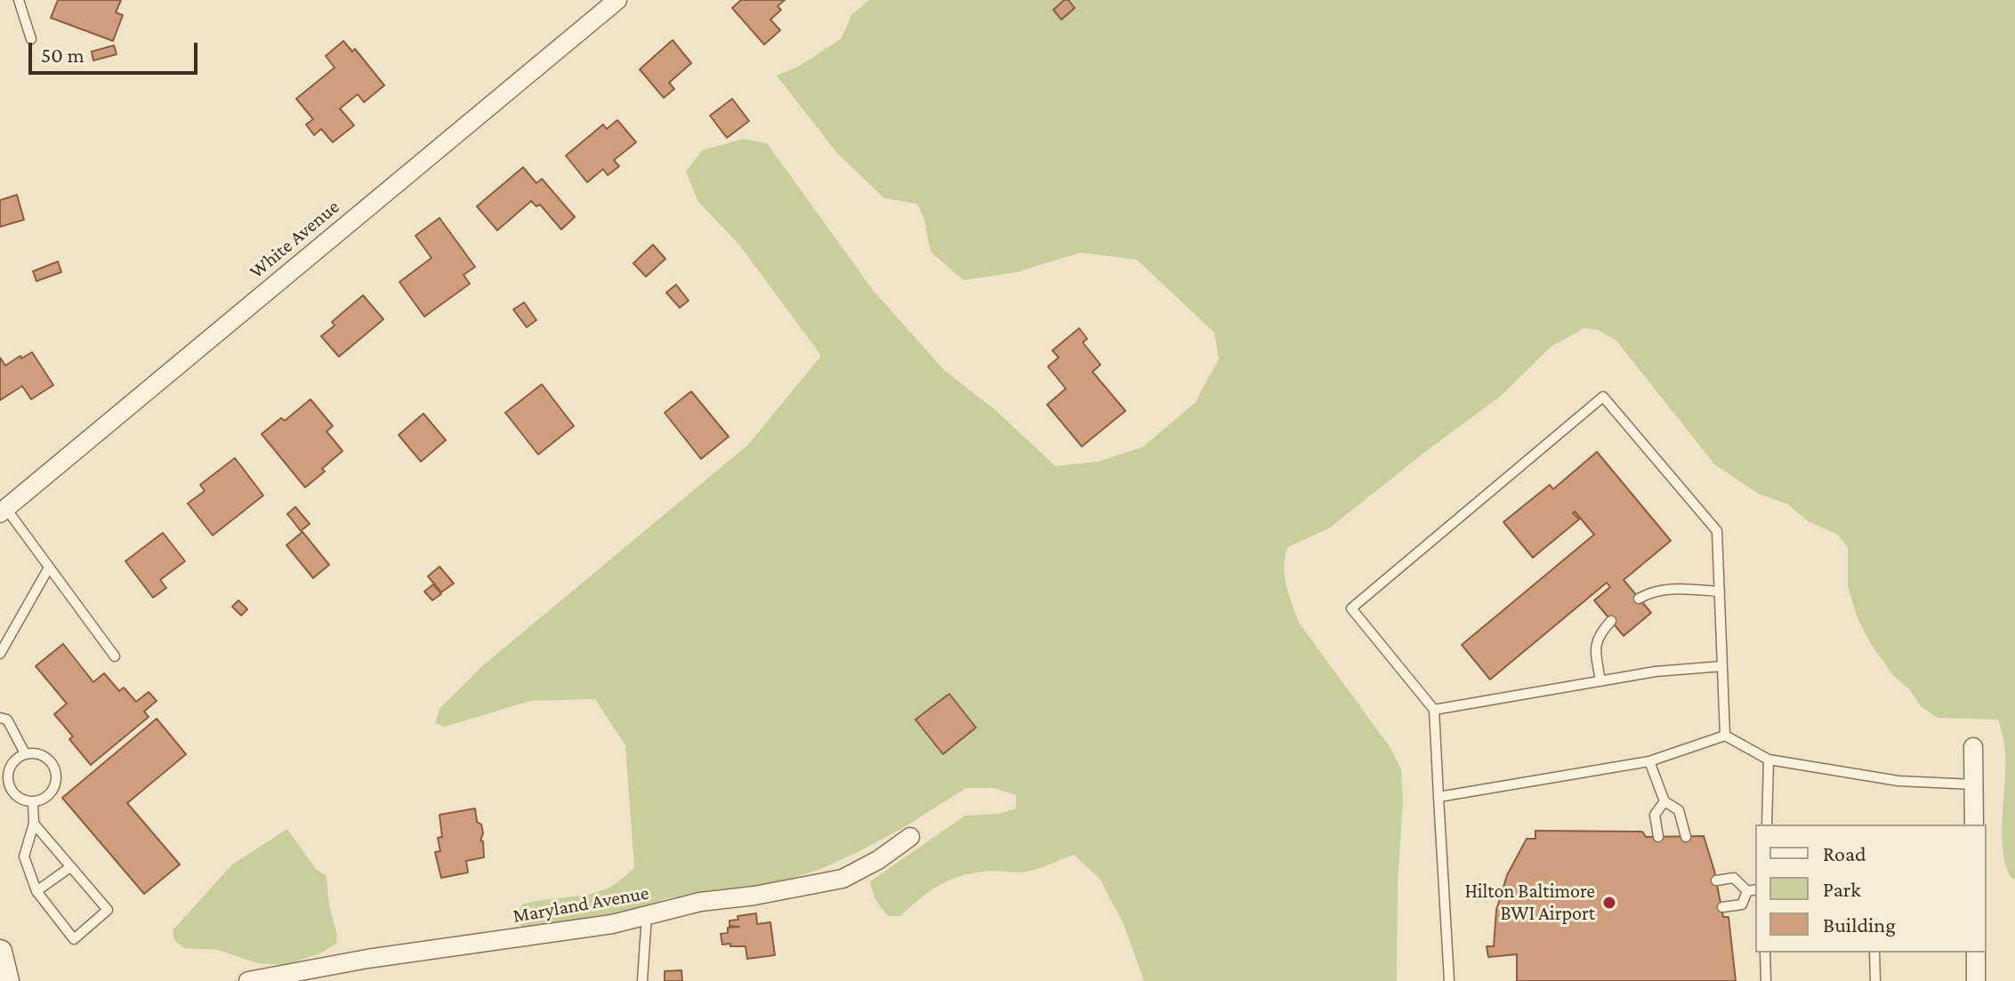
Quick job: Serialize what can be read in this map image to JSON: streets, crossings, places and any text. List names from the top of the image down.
{
  "streets": {
    "street": ["White Avenue", "Maryland Avenue"]
  },
  "places": ["Hilton Baltimore BWI Airport"],
  "legend": ["Road", "Park", "Building"],
  "scale_bar": "50 m"
}
